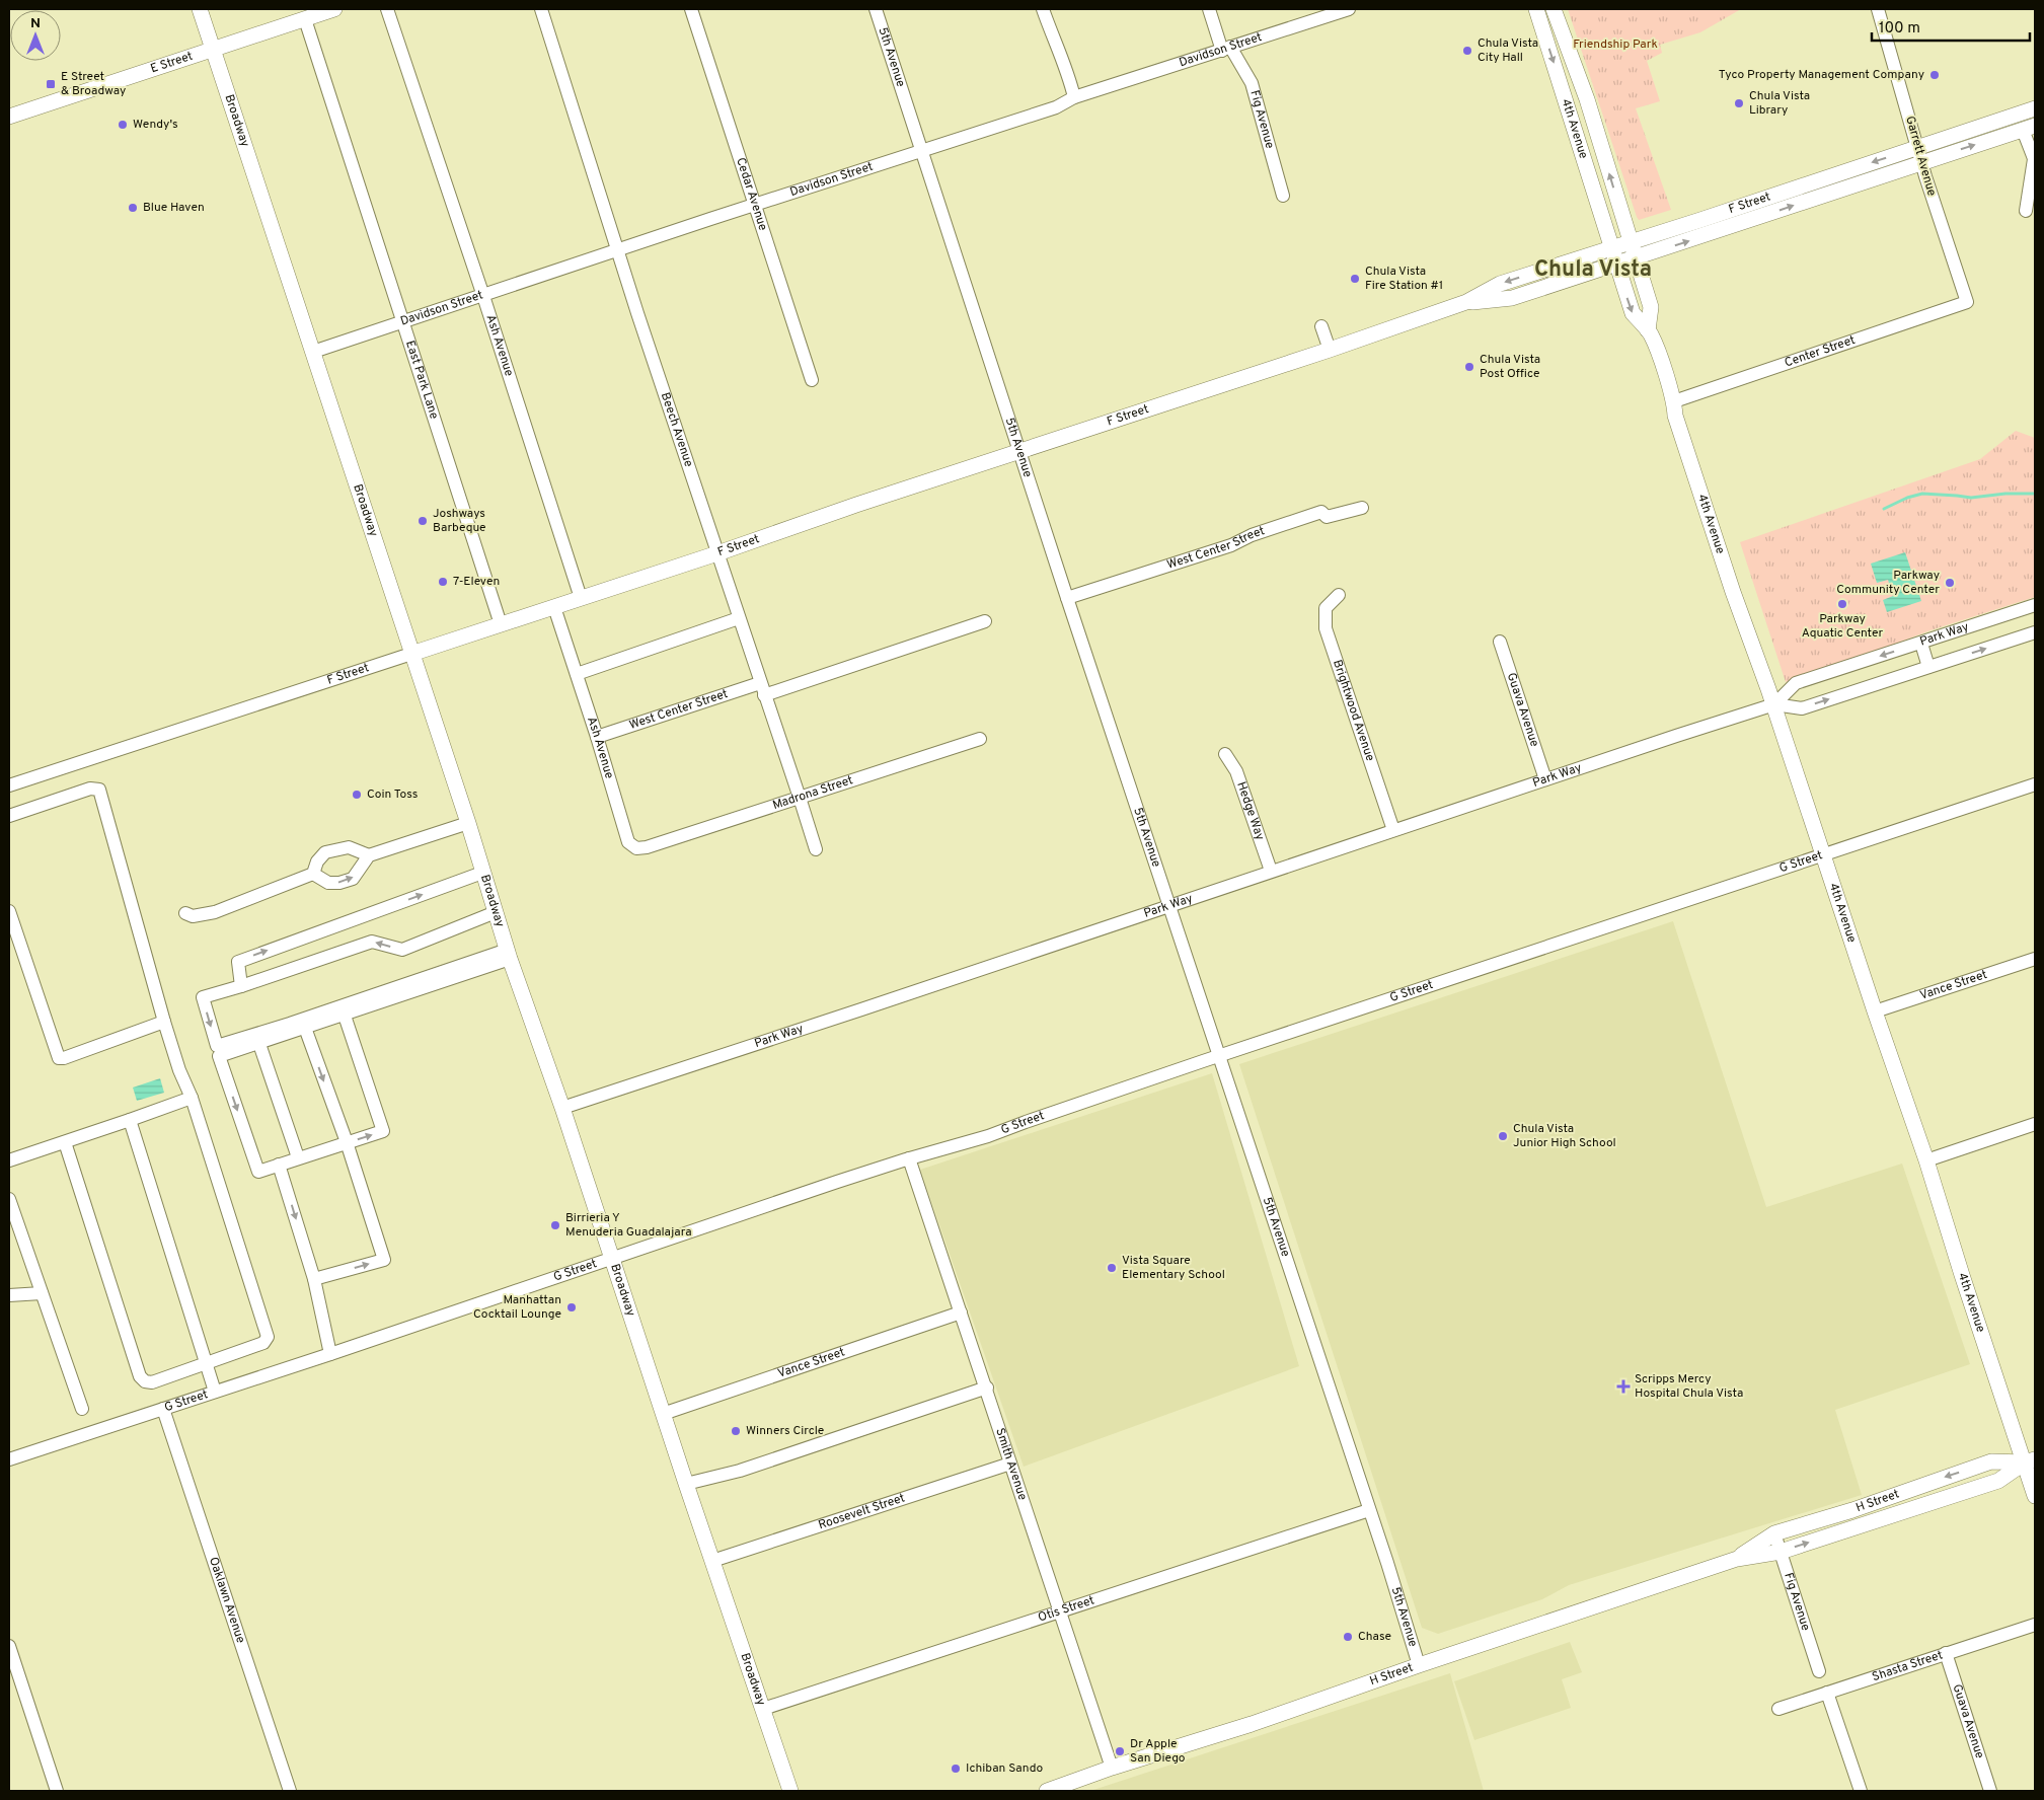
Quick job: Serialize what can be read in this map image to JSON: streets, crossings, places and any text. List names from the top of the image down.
{
  "streets": {
    "main road": [
      "E Street",
      "Broadway",
      "4th Avenue",
      "F Street",
      "H Street"
    ],
    "street": [
      "Davidson Street",
      "5th Avenue",
      "Fig Avenue",
      "Garrett Avenue",
      "Cedar Avenue",
      "Ash Avenue",
      "Center Street",
      "East Park Lane",
      "Beech Avenue",
      "West Center Street",
      "Park Way",
      "Guava Avenue",
      "Brightwood Avenue",
      "Madrona Street",
      "Hedge Way",
      "G Street",
      "Vance Street",
      "Smith Avenue",
      "Roosevelt Street",
      "Oaklawn Avenue",
      "Otis Street",
      "Shasta Street"
    ]
  },
  "crossings": [
    ["Davidson Street", "5th Avenue"],
    ["Davidson Street", "Fig Avenue"],
    ["Davidson Street", "Broadway"],
    ["Davidson Street", "Cedar Avenue"],
    ["Davidson Street", "Ash Avenue"],
    ["Davidson Street", "East Park Lane"],
    ["Davidson Street", "Beech Avenue"],
    ["5th Avenue", "F Street"],
    ["5th Avenue", "West Center Street"],
    ["5th Avenue", "Park Way"],
    ["5th Avenue", "G Street"],
    ["5th Avenue", "H Street"],
    ["5th Avenue", "Otis Street"],
    ["E Street", "Broadway"],
    ["E Street", "East Park Lane"],
    ["Fig Avenue", "H Street"],
    ["Broadway", "F Street"],
    ["Broadway", "Park Way"],
    ["Broadway", "G Street"],
    ["Broadway", "Vance Street"],
    ["Broadway", "Roosevelt Street"],
    ["Broadway", "Otis Street"],
    ["4th Avenue", "F Street"],
    ["4th Avenue", "Center Street"],
    ["4th Avenue", "Park Way"],
    ["4th Avenue", "G Street"],
    ["4th Avenue", "Vance Street"],
    ["4th Avenue", "H Street"],
    ["Garrett Avenue", "F Street"],
    ["Garrett Avenue", "Center Street"],
    ["F Street", "Ash Avenue"],
    ["F Street", "East Park Lane"],
    ["F Street", "Beech Avenue"],
    ["Ash Avenue", "West Center Street"],
    ["Ash Avenue", "Madrona Street"],
    ["Beech Avenue", "West Center Street"],
    ["Beech Avenue", "Madrona Street"],
    ["Park Way", "Guava Avenue"],
    ["Park Way", "Brightwood Avenue"],
    ["Park Way", "Hedge Way"],
    ["Guava Avenue", "Shasta Street"],
    ["G Street", "Smith Avenue"],
    ["G Street", "Oaklawn Avenue"],
    ["Vance Street", "Smith Avenue"],
    ["Smith Avenue", "H Street"],
    ["Smith Avenue", "Roosevelt Street"],
    ["Smith Avenue", "Otis Street"]
  ],
  "districts": ["Chula Vista"],
  "parks": ["Friendship Park"],
  "places": {
    "other": [
      "Chula Vista City Hall",
      "Tyco Property Management Company",
      "Chula Vista Library",
      "Wendy's",
      "Blue Haven",
      "Chula Vista Fire Station #1",
      "Chula Vista Post Office",
      "Joshways Barbeque",
      "7-Eleven",
      "Parkway Community Center",
      "Parkway Aquatic Center",
      "Coin Toss",
      "Chula Vista Junior High School",
      "Birrieria Y Menuderia Guadalajara",
      "Vista Square Elementary School",
      "Manhattan Cocktail Lounge",
      "Winners Circle",
      "Chase",
      "Dr Apple San Diego",
      "Ichiban Sando"
    ],
    "transit": ["E Street & Broadway"],
    "health": ["Scripps Mercy Hospital Chula Vista"]
  },
  "scale_bar": "100 m",
  "north": "top"
}
